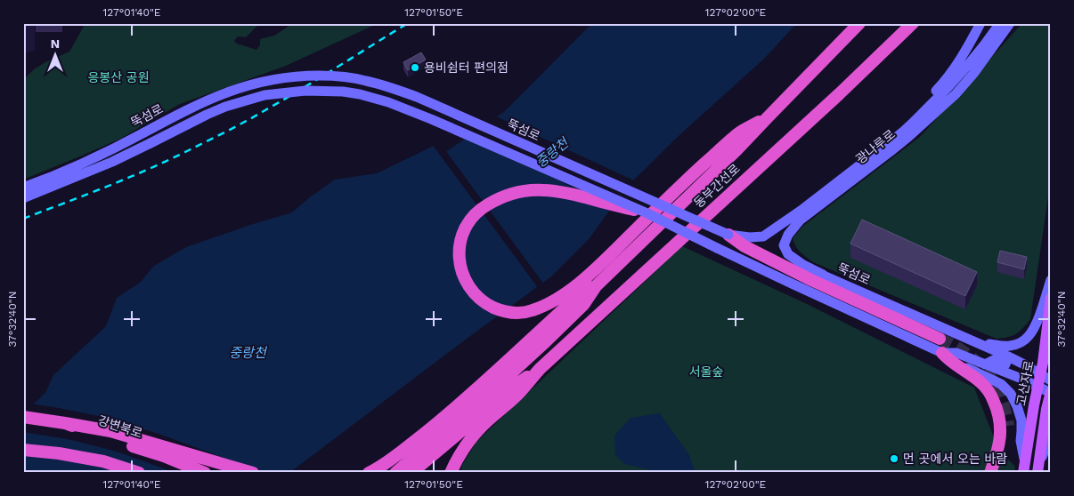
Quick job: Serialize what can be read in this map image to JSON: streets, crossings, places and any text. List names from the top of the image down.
{
  "streets": {
    "highway": ["동부간선로", "강변북로"],
    "main road": ["뚝섬로", "광나루로", "고산자로"]
  },
  "crossings": [
    ["뚝섬로", "광나루로"],
    ["뚝섬로", "고산자로"]
  ],
  "water": ["중랑천"],
  "parks": ["응봉산 공원", "서울숲"],
  "places": ["용비쉼터 편의점", "먼 곳에서 오는 바람"],
  "north": "top",
  "coordinates": [
    "127°01'40\"E",
    "127°01'50\"E",
    "127°02'00\"E",
    "37°32'40\"N"
  ]
}
